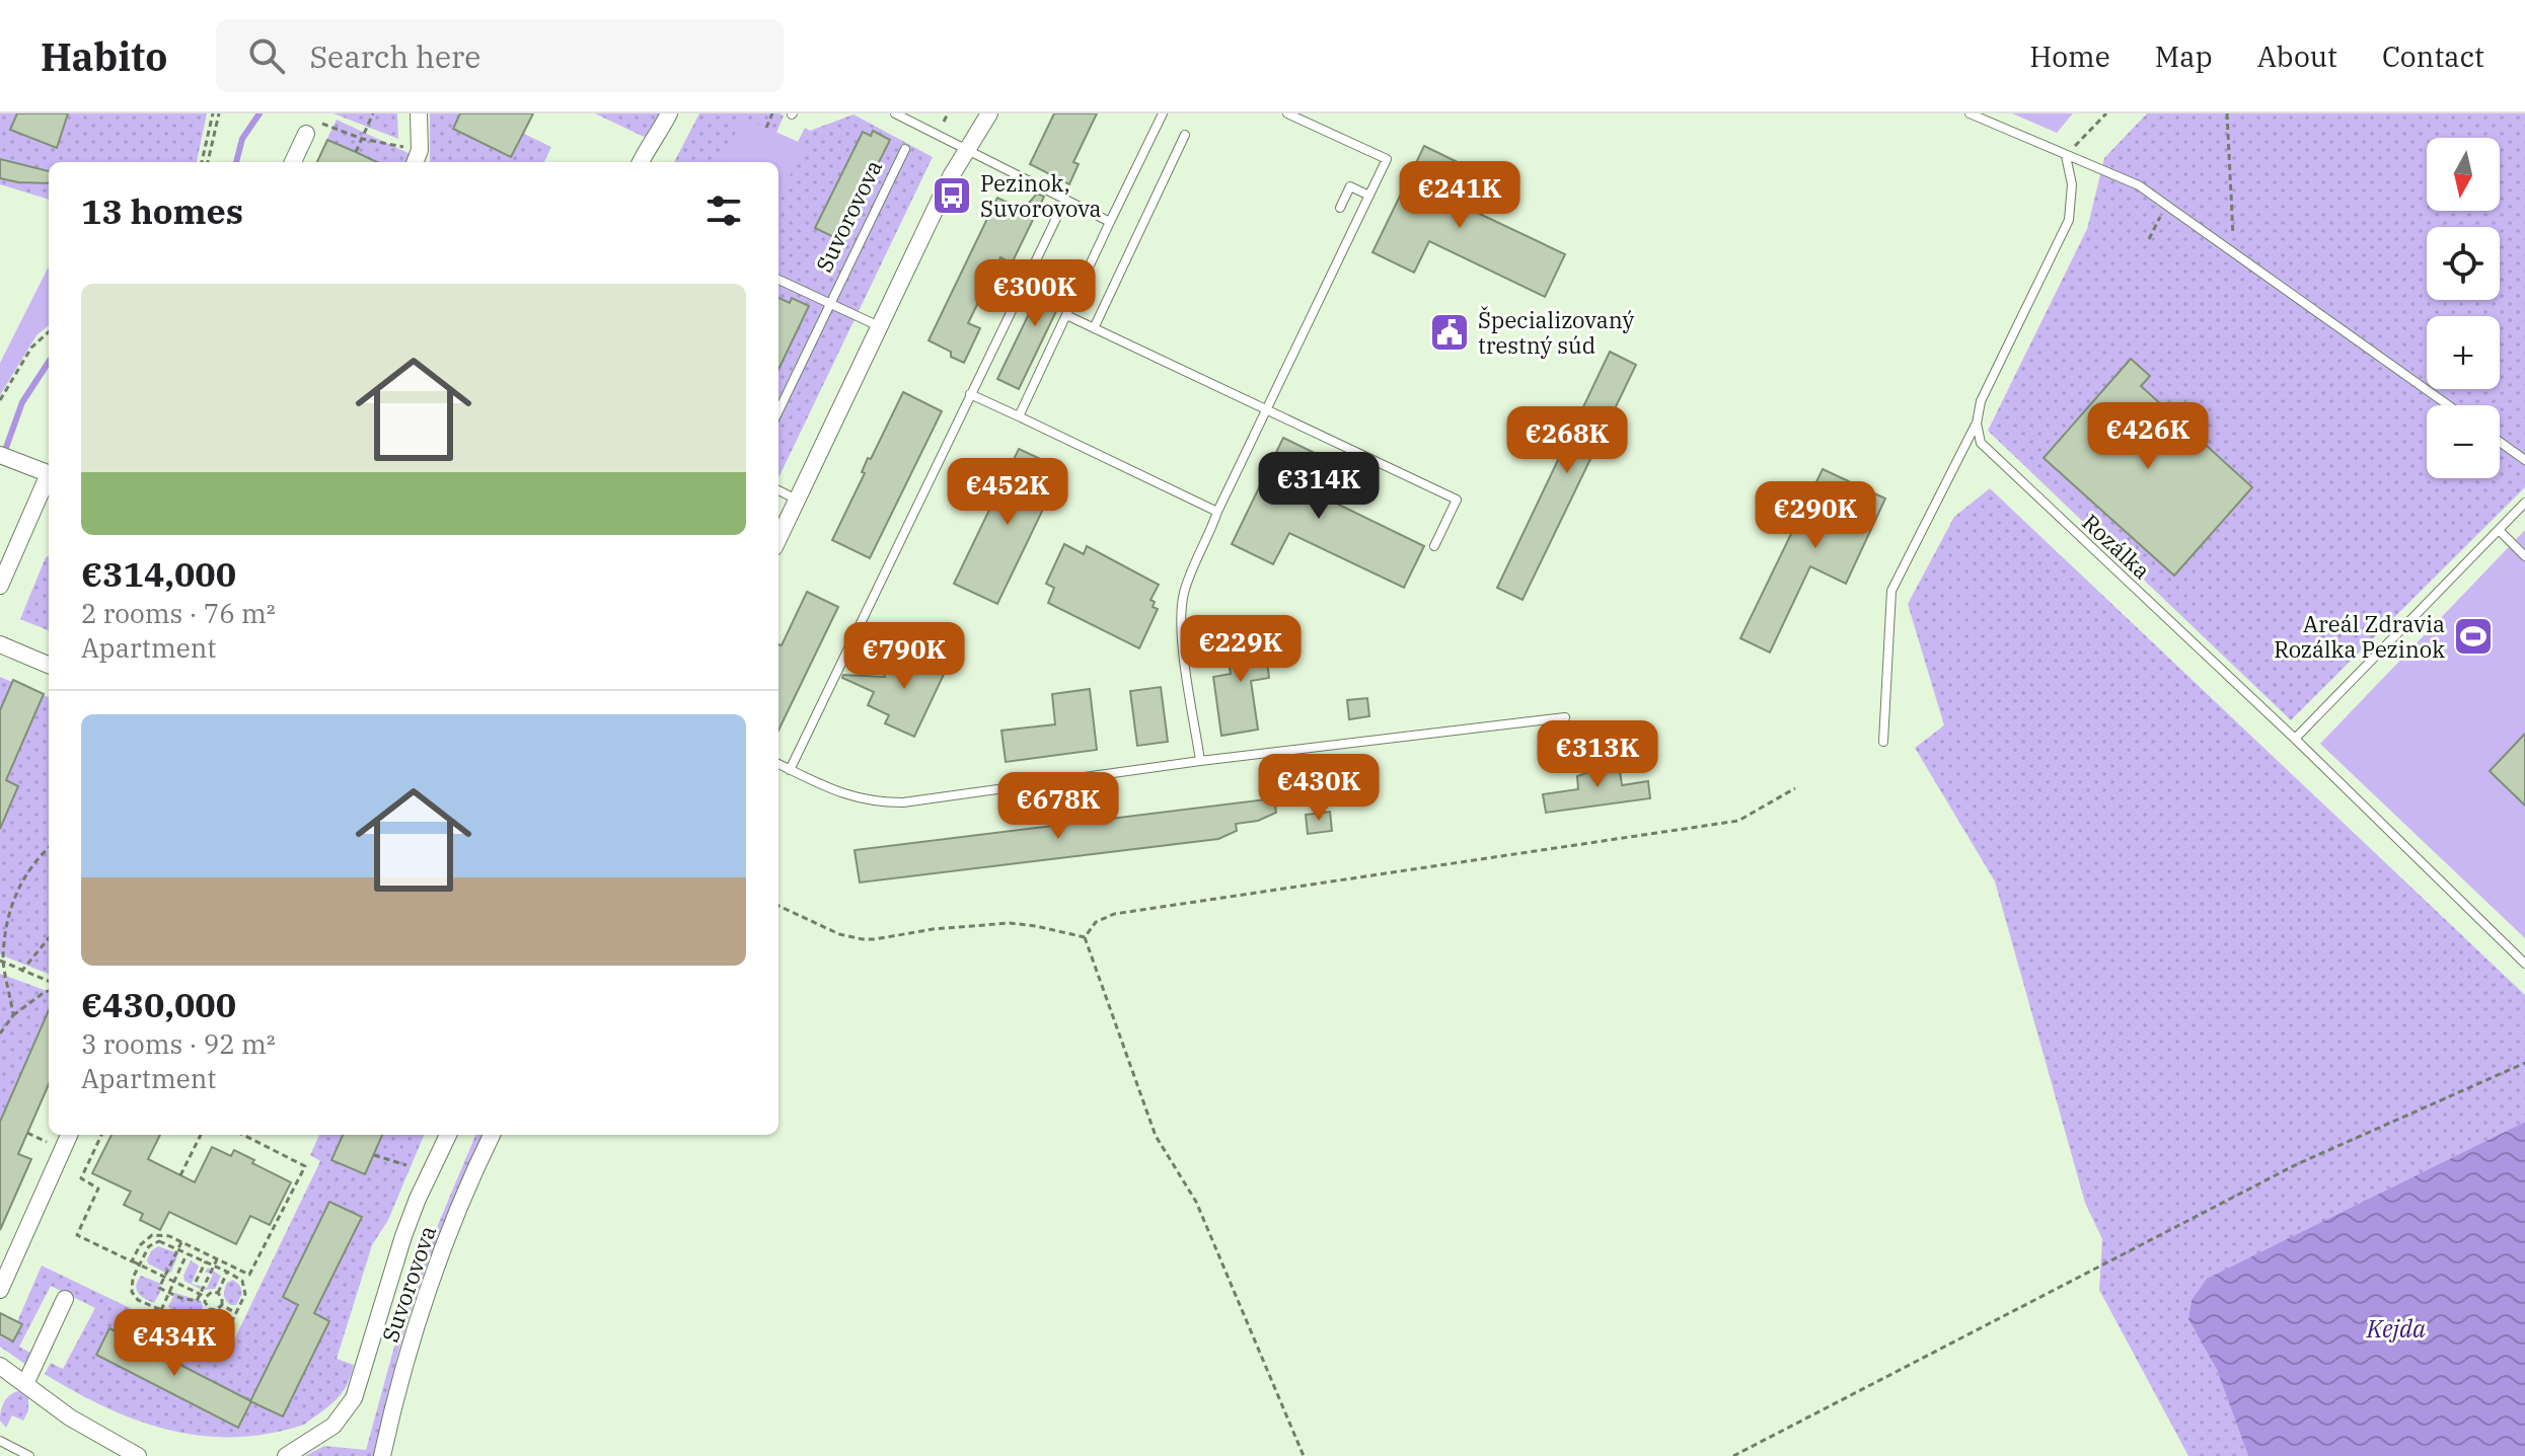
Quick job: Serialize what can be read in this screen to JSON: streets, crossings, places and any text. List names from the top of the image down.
{
  "streets": {
    "street": ["Suvorovova"],
    "lane": ["Rozálka"]
  },
  "water": ["Kejda"],
  "places": {
    "bus stop": ["Pezinok, Suvorovova"],
    "public building": ["Špecializovaný trestný súd"],
    "sports": ["Areál Zdravia Rozálka Pezinok"]
  },
  "north": "bottom",
  "page": {
    "header": "Habito",
    "search": "Search here",
    "nav": [
      "Home",
      "Map",
      "About",
      "Contact"
    ],
    "map_buttons": ["+", "−"],
    "price": [
      "€241K",
      "€300K",
      "€426K",
      "€268K",
      "€314K",
      "€452K",
      "€290K",
      "€229K",
      "€790K",
      "€313K",
      "€430K",
      "€678K",
      "€434K"
    ],
    "heading": "13 homes",
    "list": [
      {
        "name": "€314,000",
        "note": "2 rooms · 76 m² · Apartment"
      },
      {
        "name": "€430,000",
        "note": "3 rooms · 92 m² · Apartment"
      }
    ]
  }
}
